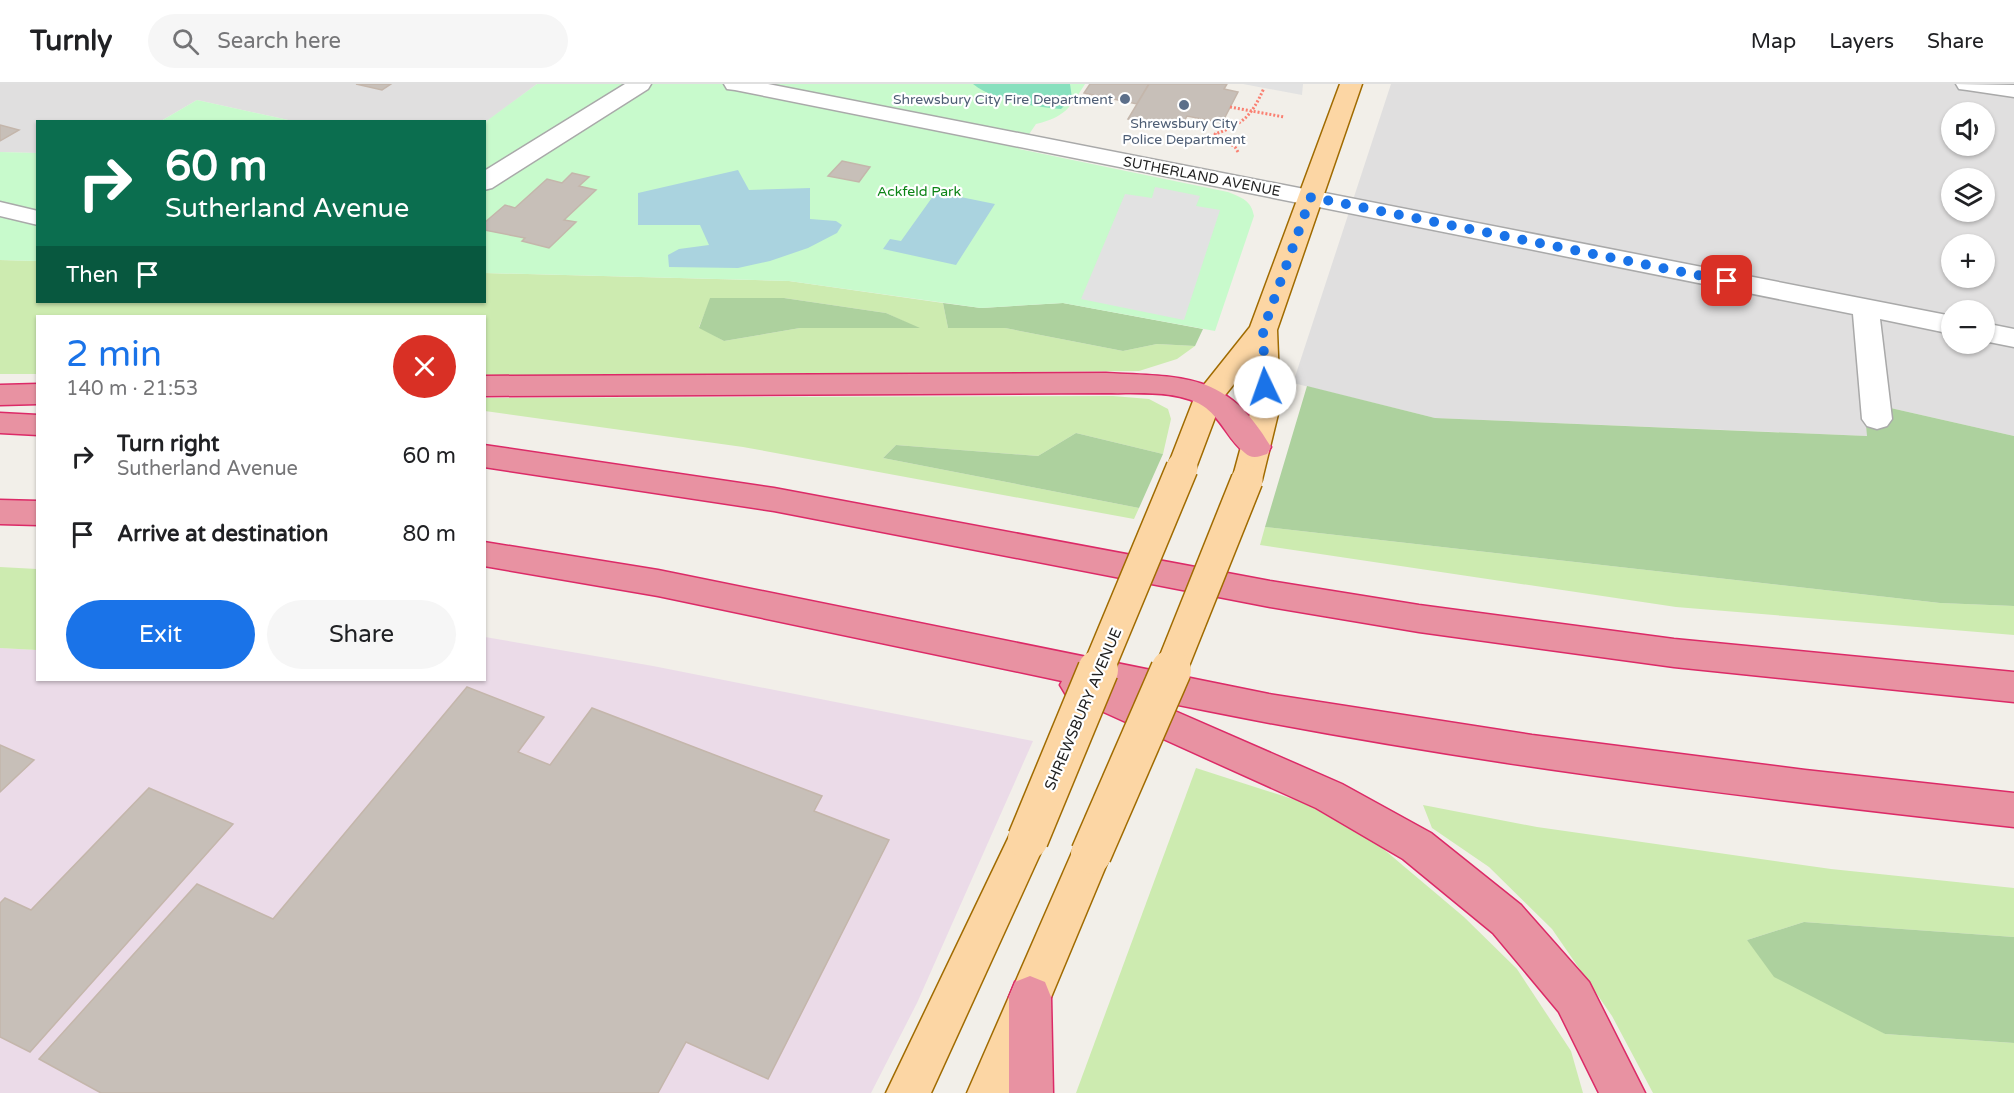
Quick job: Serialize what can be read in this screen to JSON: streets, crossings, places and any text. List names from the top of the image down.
{
  "streets": {
    "main road": ["SHREWSBURY AVENUE"],
    "street": ["SUTHERLAND AVENUE"]
  },
  "crossings": [
    ["SUTHERLAND AVENUE", "SHREWSBURY AVENUE"]
  ],
  "parks": ["Ackfeld Park"],
  "places": ["Shrewsbury City Fire Department", "Shrewsbury City Police Department"],
  "page": {
    "header": "Turnly",
    "search": "Search here",
    "nav": ["Map", "Layers", "Share"],
    "map_buttons": ["+", "−"],
    "turn": ["60 m", "Sutherland Avenue"],
    "then": "Then",
    "heading": ["2 min", "140 m · 21:53"],
    "list": [
      {
        "name": "Turn right",
        "note": "Sutherland Avenue",
        "value": "60 m"
      },
      {
        "name": "Arrive at destination",
        "value": "80 m"
      }
    ],
    "buttons": ["Exit", "Share"]
  }
}
